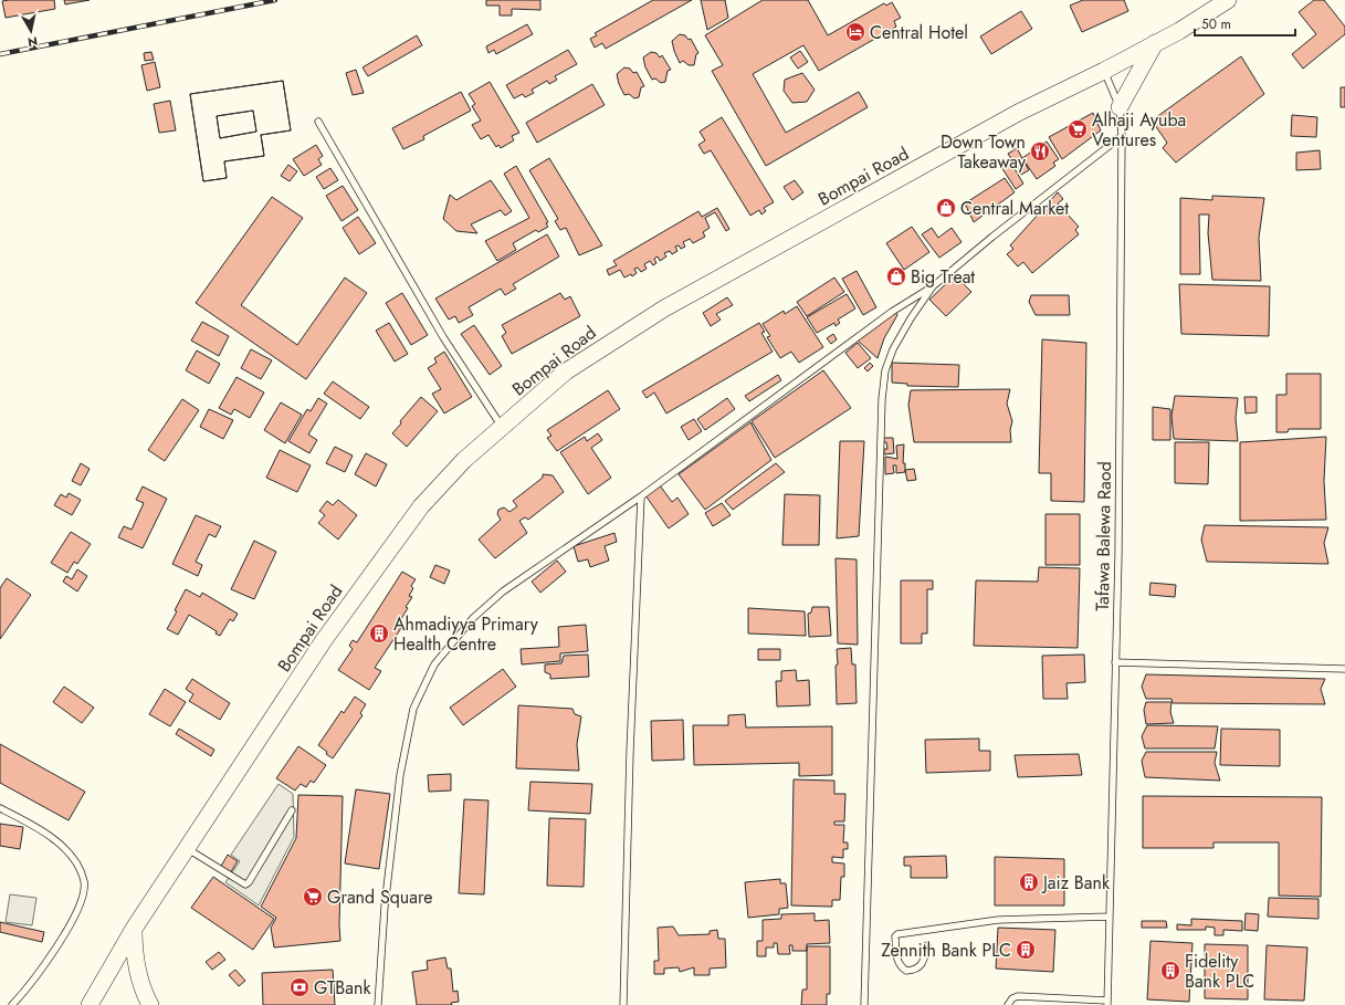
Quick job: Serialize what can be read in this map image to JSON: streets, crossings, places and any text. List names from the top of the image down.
{
  "streets": {
    "main road": ["Bompai Road"],
    "lane": ["Tafawa Balewa Raod"]
  },
  "crossings": [
    ["Bompai Road", "Tafawa Balewa Raod"]
  ],
  "places": {
    "hotel": ["Central Hotel"],
    "supermarket": ["Alhaji Ayuba Ventures", "Grand Square"],
    "restaurant": ["Down Town Takeaway"],
    "shop": ["Central Market", "Big Treat"],
    "building": [
      "Ahmadiyya Primary Health Centre",
      "Jaiz Bank",
      "Zennith Bank PLC",
      "Fidelity Bank PLC"
    ],
    "bank": ["GTBank"]
  },
  "scale_bar": "50 m",
  "north": "bottom"
}
